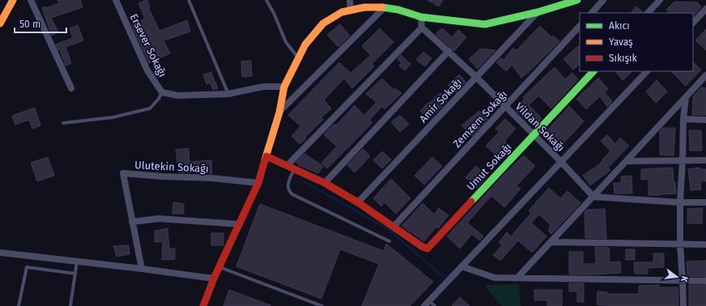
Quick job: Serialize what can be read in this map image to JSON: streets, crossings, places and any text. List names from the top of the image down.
{
  "streets": {
    "street": [
      "Ersever Sokağı",
      "Amir Sokağı",
      "Zemzem Sokağı",
      "Vildan Sokağı",
      "Ulutekin Sokağı",
      "Umut Sokağı"
    ]
  },
  "crossings": [
    ["Amir Sokağı", "Vildan Sokağı"],
    ["Zemzem Sokağı", "Vildan Sokağı"],
    ["Zemzem Sokağı", "Umut Sokağı"],
    ["Vildan Sokağı", "Umut Sokağı"]
  ],
  "legend": ["Akıcı", "Yavaş", "Sıkışık"],
  "scale_bar": "50 m",
  "north": "right"
}
